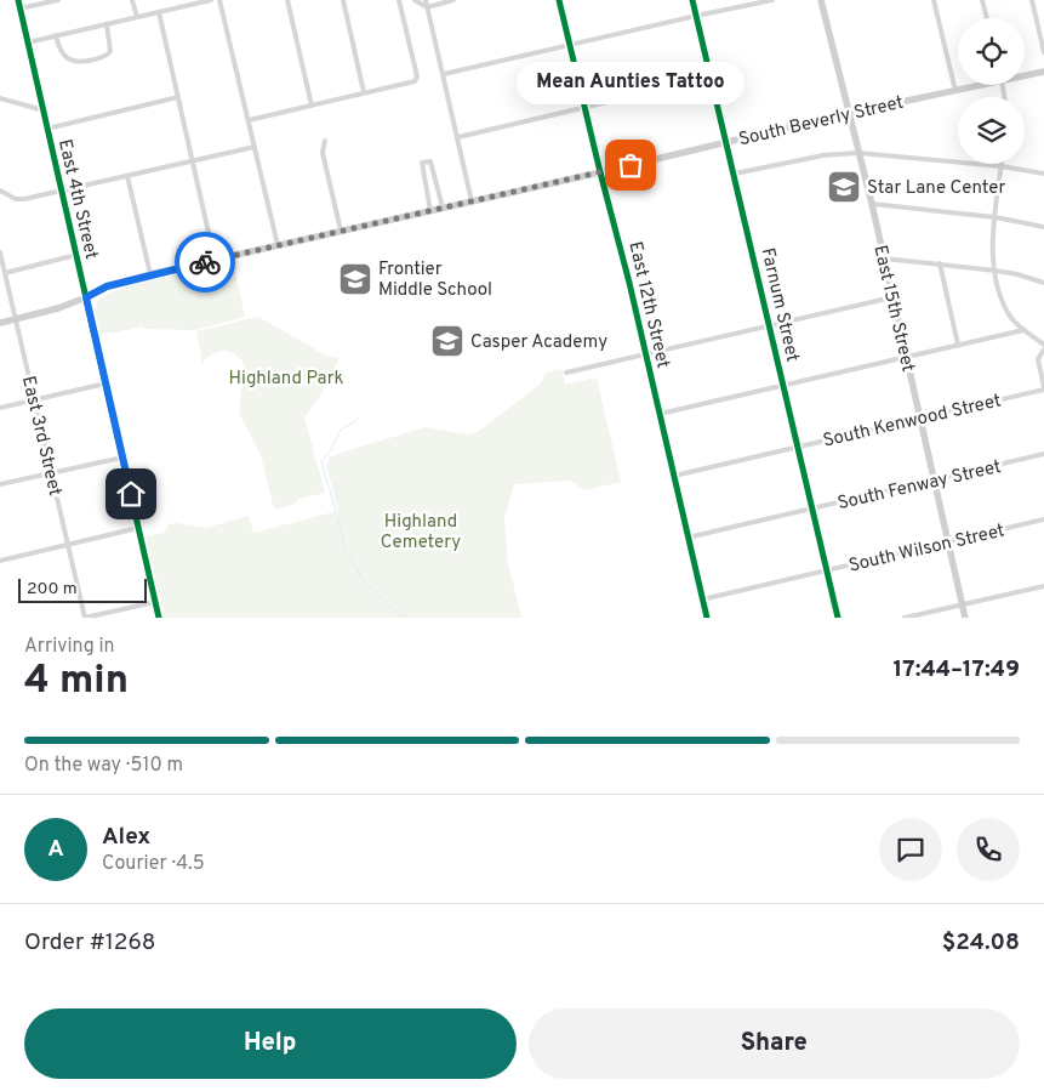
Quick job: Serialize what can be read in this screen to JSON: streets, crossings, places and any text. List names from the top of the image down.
{
  "streets": {
    "main road": ["South Beverly Street", "East 12th Street", "East 15th Street"],
    "street": [
      "East 4th Street",
      "Farnum Street",
      "South Kenwood Street",
      "East 3rd Street",
      "South Fenway Street",
      "South Wilson Street"
    ]
  },
  "crossings": [
    ["South Beverly Street", "East 4th Street"],
    ["South Beverly Street", "East 12th Street"],
    ["South Beverly Street", "Farnum Street"],
    ["South Beverly Street", "East 15th Street"],
    ["South Beverly Street", "East 3rd Street"],
    ["East 12th Street", "South Kenwood Street"],
    ["East 12th Street", "South Fenway Street"],
    ["East 12th Street", "South Wilson Street"],
    ["Farnum Street", "South Kenwood Street"],
    ["Farnum Street", "South Fenway Street"],
    ["Farnum Street", "South Wilson Street"],
    ["East 15th Street", "South Kenwood Street"],
    ["East 15th Street", "South Fenway Street"],
    ["East 15th Street", "South Wilson Street"]
  ],
  "parks": ["Highland Park", "Highland Cemetery"],
  "places": {
    "other": ["Mean Aunties Tattoo"],
    "school or university": ["Star Lane Center", "Frontier Middle School", "Casper Academy"]
  },
  "scale_bar": "200 m",
  "page": {
    "bubble": "Mean Aunties Tattoo",
    "scale": "200 m",
    "heading": ["4 min", "Arriving in", "17:44–17:49"],
    "panel": [
      "Alex",
      "Courier · 4.5",
      "Order #1268",
      "$24.08"
    ],
    "bar": "On the way · 510 m",
    "round": "A",
    "buttons": ["Help", "Share"]
  }
}
